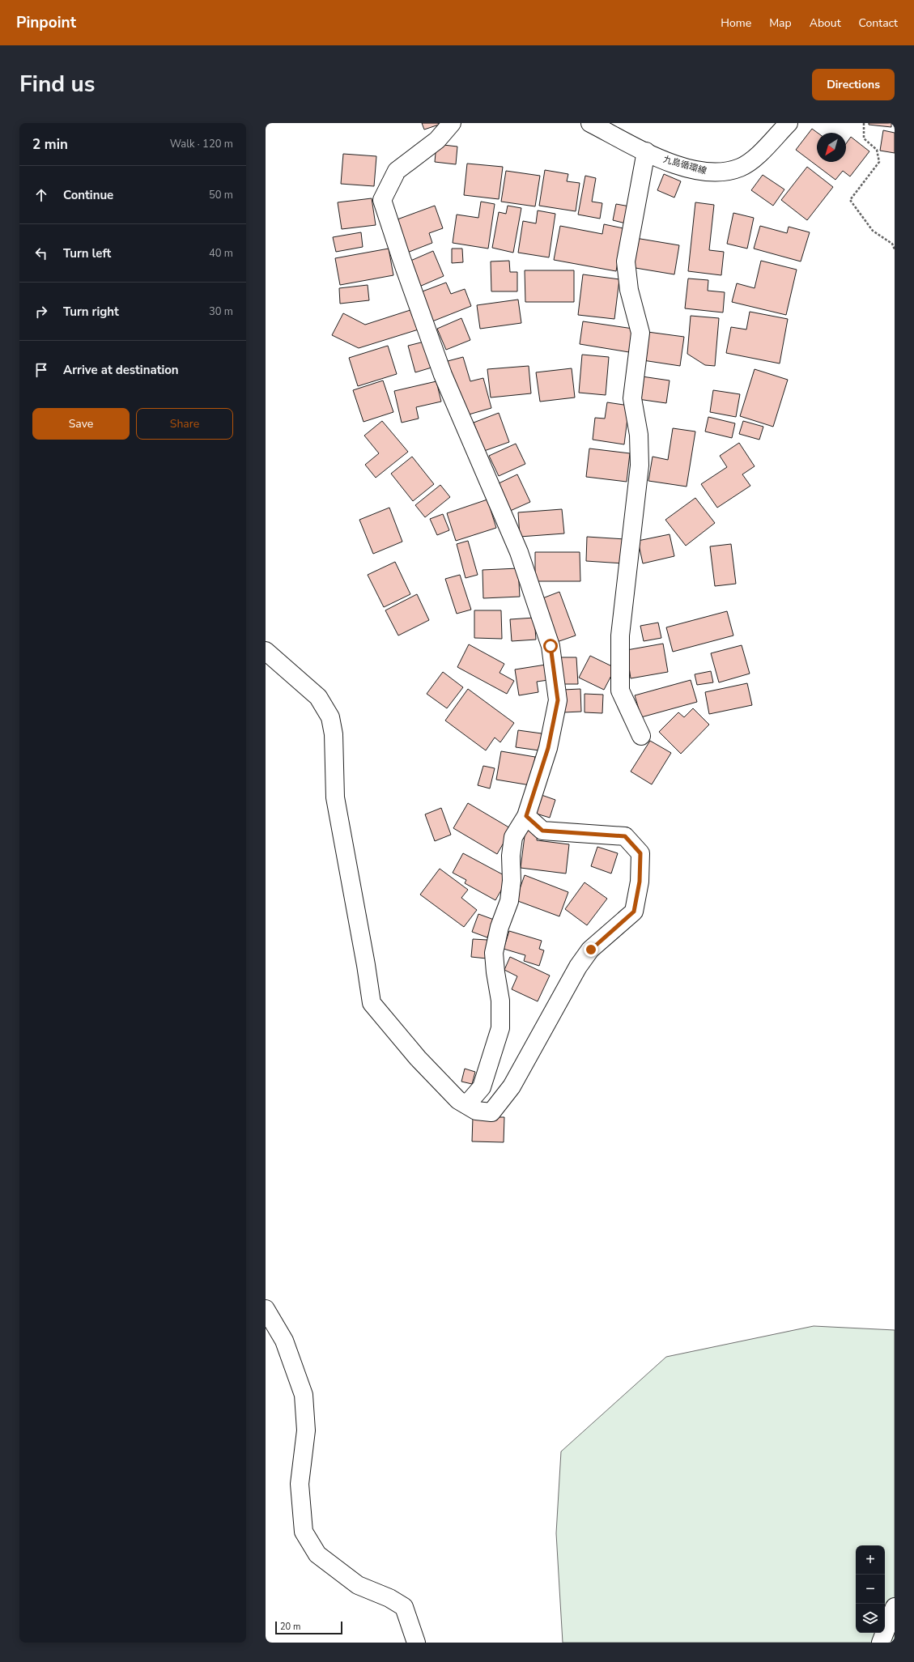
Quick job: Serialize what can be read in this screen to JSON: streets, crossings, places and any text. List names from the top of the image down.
{
  "streets": {
    "street": ["九島循環線"]
  },
  "scale_bar": "20 m",
  "north": "bottom left",
  "page": {
    "header": "Pinpoint",
    "nav": [
      "Home",
      "Map",
      "About",
      "Contact"
    ],
    "title": "Find us",
    "buttons": [
      "Directions",
      ["Save", "Share"]
    ],
    "heading": ["2 min", "Walk · 120 m"],
    "list": [
      ["Continue", "50 m"],
      ["Turn left", "40 m"],
      ["Turn right", "30 m"],
      "Arrive at destination"
    ],
    "map_buttons": ["+", "−"],
    "scale": "20 m"
  }
}
